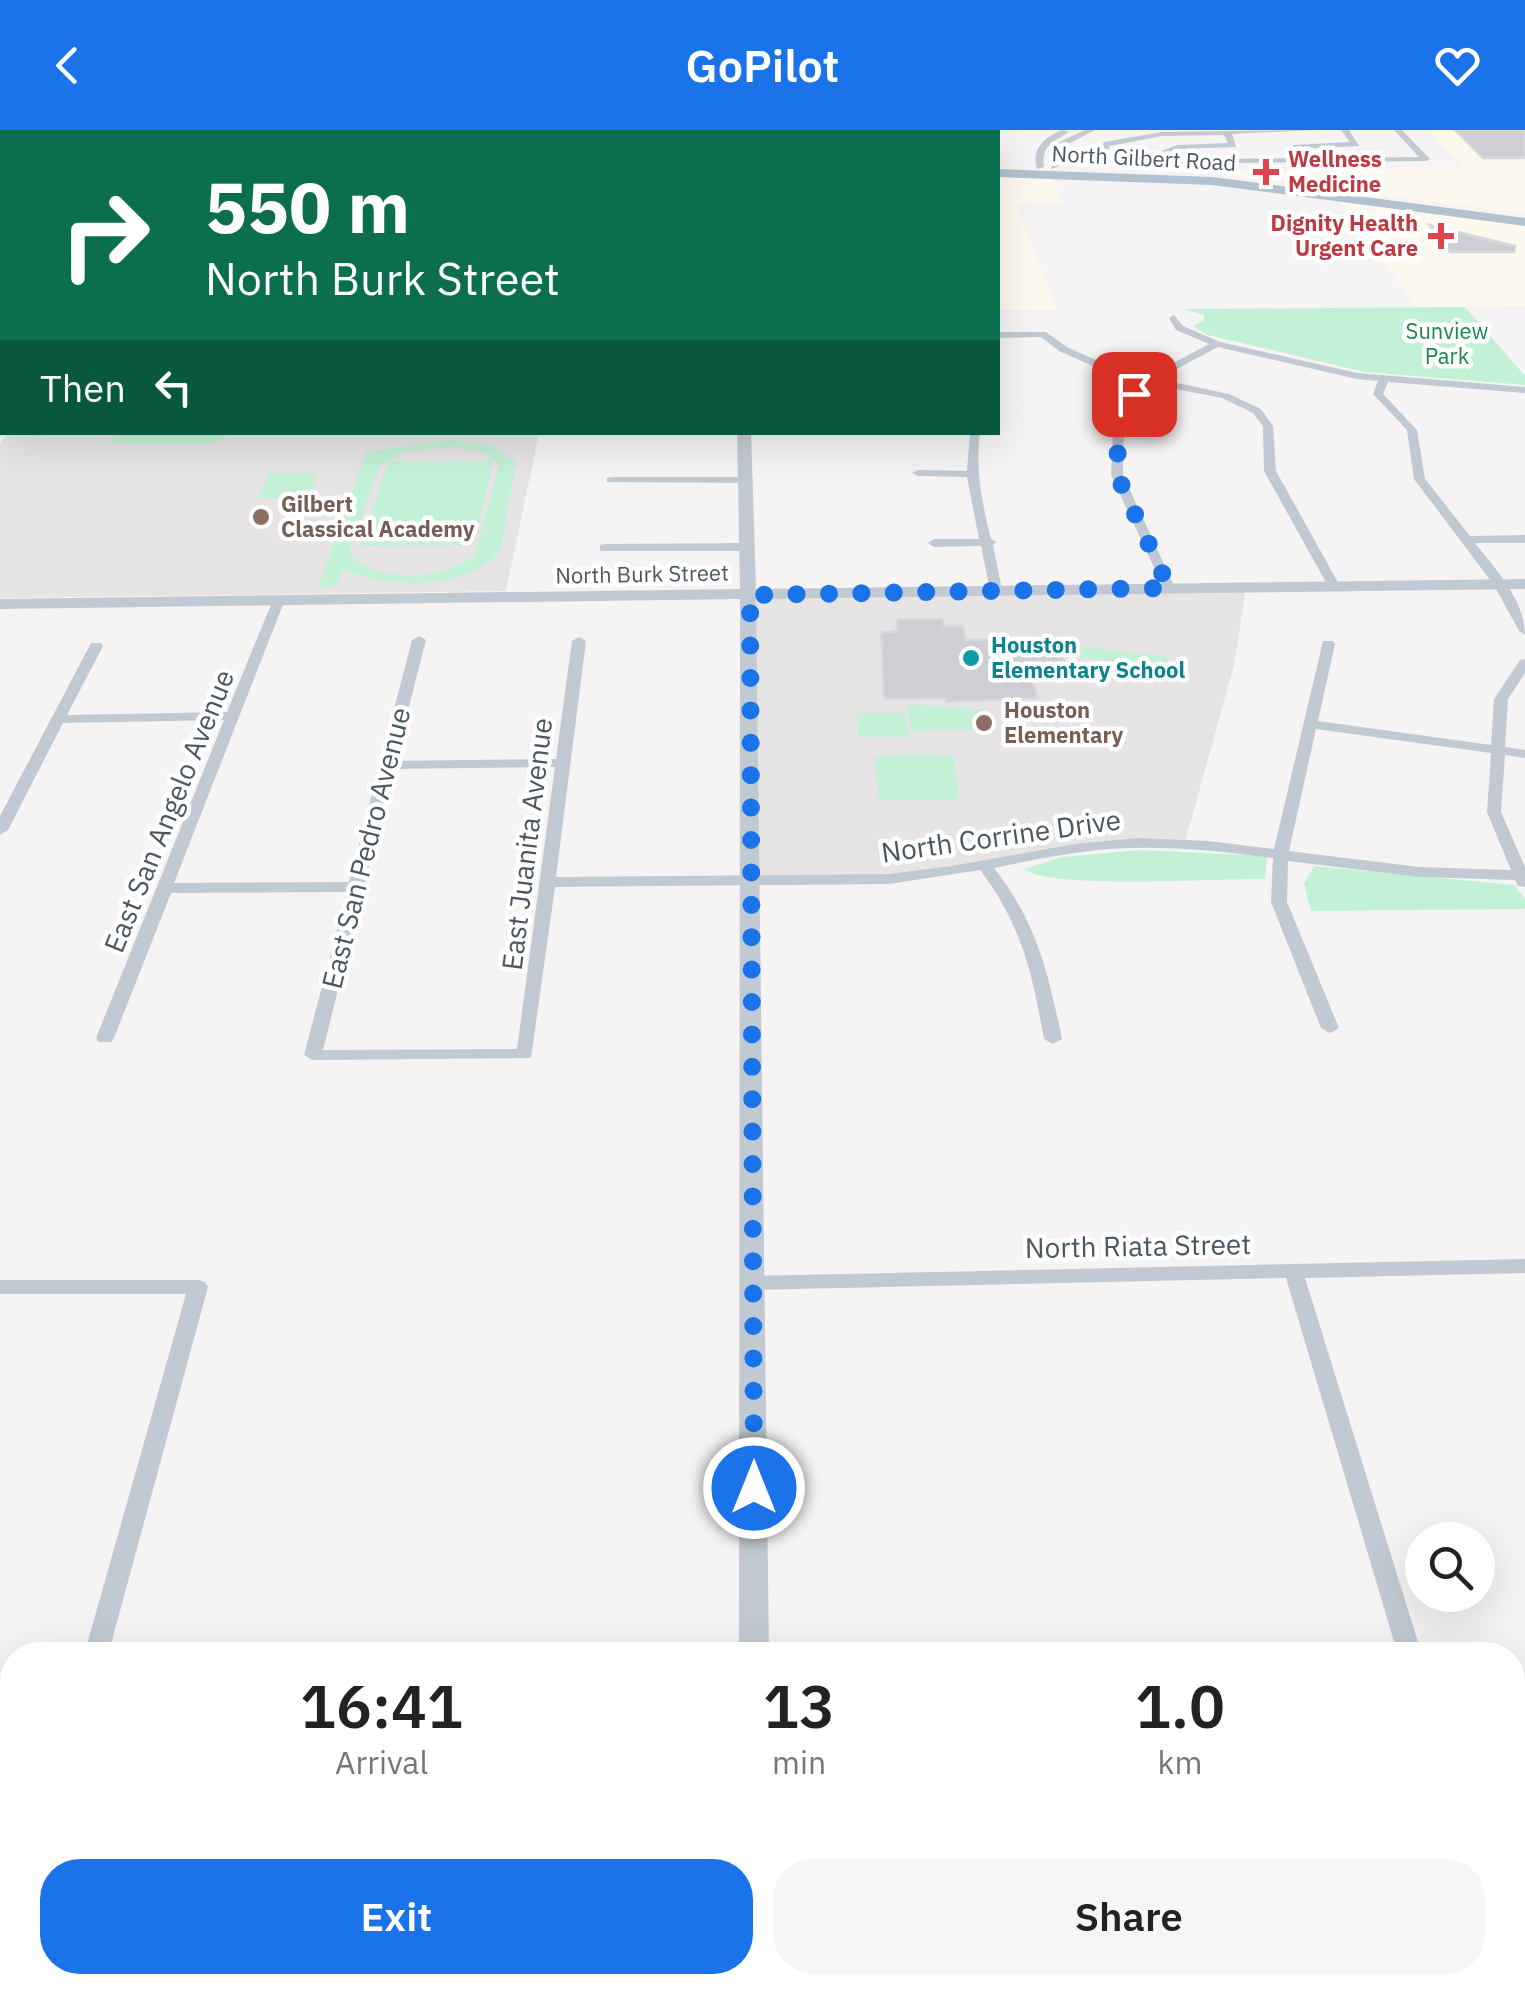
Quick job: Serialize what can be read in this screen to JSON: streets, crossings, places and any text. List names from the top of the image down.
{
  "streets": {
    "main road": ["North Gilbert Road"],
    "street": [
      "North Burk Street",
      "East San Angelo Avenue",
      "North Corrine Drive",
      "East Juanita Avenue",
      "East San Pedro Avenue",
      "North Riata Street"
    ]
  },
  "crossings": [
    ["North Burk Street", "East San Angelo Avenue"],
    ["North Corrine Drive", "East Juanita Avenue"],
    ["East Juanita Avenue", "East San Pedro Avenue"]
  ],
  "parks": ["Sunview Park"],
  "places": {
    "health": ["Wellness Medicine", "Dignity Health Urgent Care"],
    "other": ["Gilbert Classical Academy", "Houston Elementary School", "Houston Elementary"]
  },
  "page": {
    "header": "GoPilot",
    "turn": ["550 m", "North Burk Street"],
    "then": "Then",
    "eta": [
      "16:41",
      "Arrival",
      "13",
      "min",
      "1.0",
      "km"
    ],
    "buttons": ["Exit", "Share"]
  }
}
